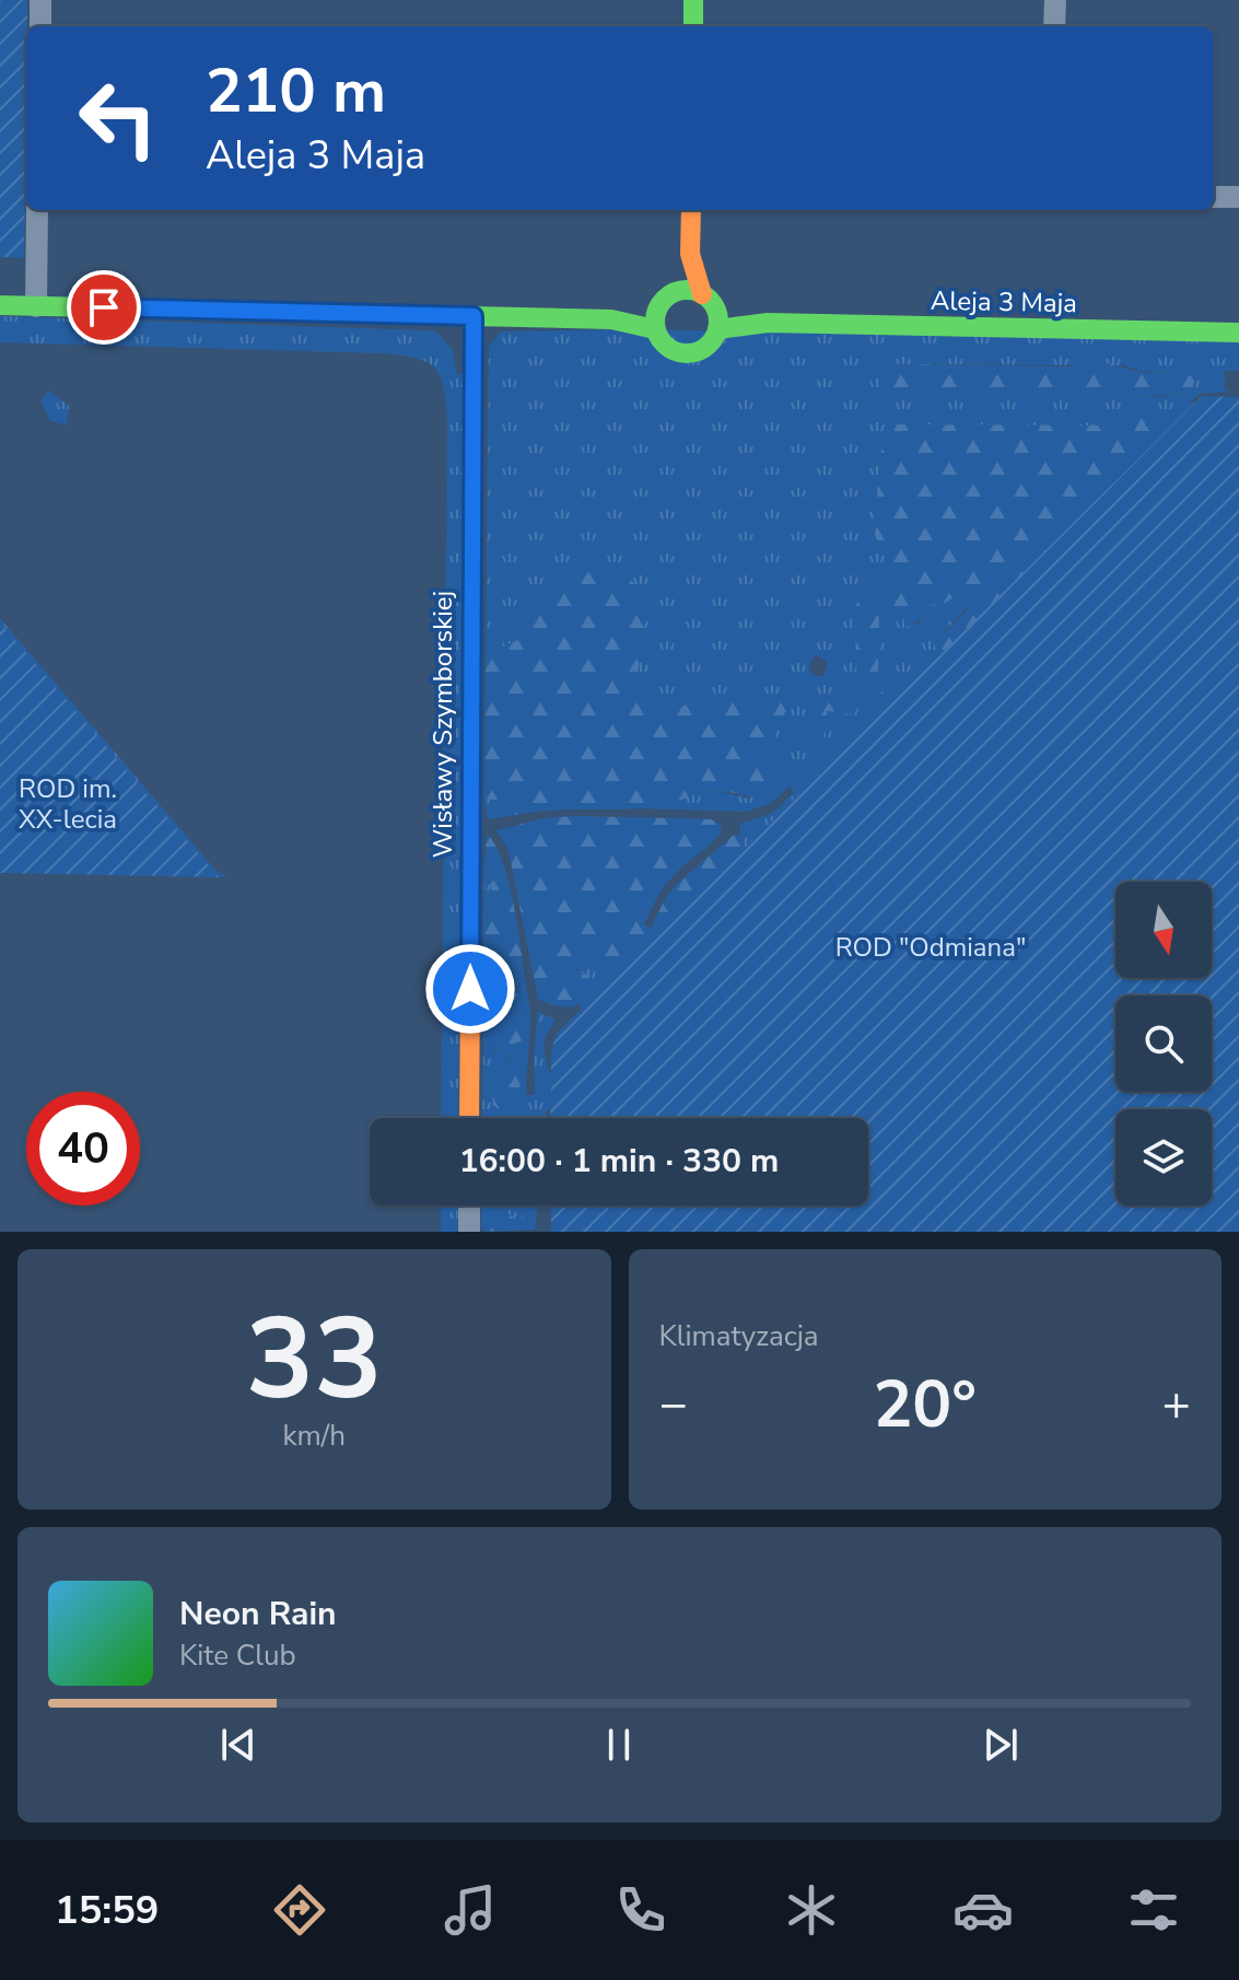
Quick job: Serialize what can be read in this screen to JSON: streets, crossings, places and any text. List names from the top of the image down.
{
  "streets": {
    "street": ["Aleja 3 Maja", "Wisławy Szymborskiej"]
  },
  "parks": ["ROD im. XX-lecia", "ROD \"Odmiana\""],
  "north": "bottom",
  "page": {
    "turn": ["210 m", "Aleja 3 Maja"],
    "limit": "40",
    "trip": "16:00 · 1 min · 330 m",
    "tile": [
      ["33", "km/h"],
      "Klimatyzacja"
    ],
    "heat": ["−", "20°", "+"],
    "song": ["Neon Rain", "Kite Club"],
    "tabs": "15:59"
  }
}
